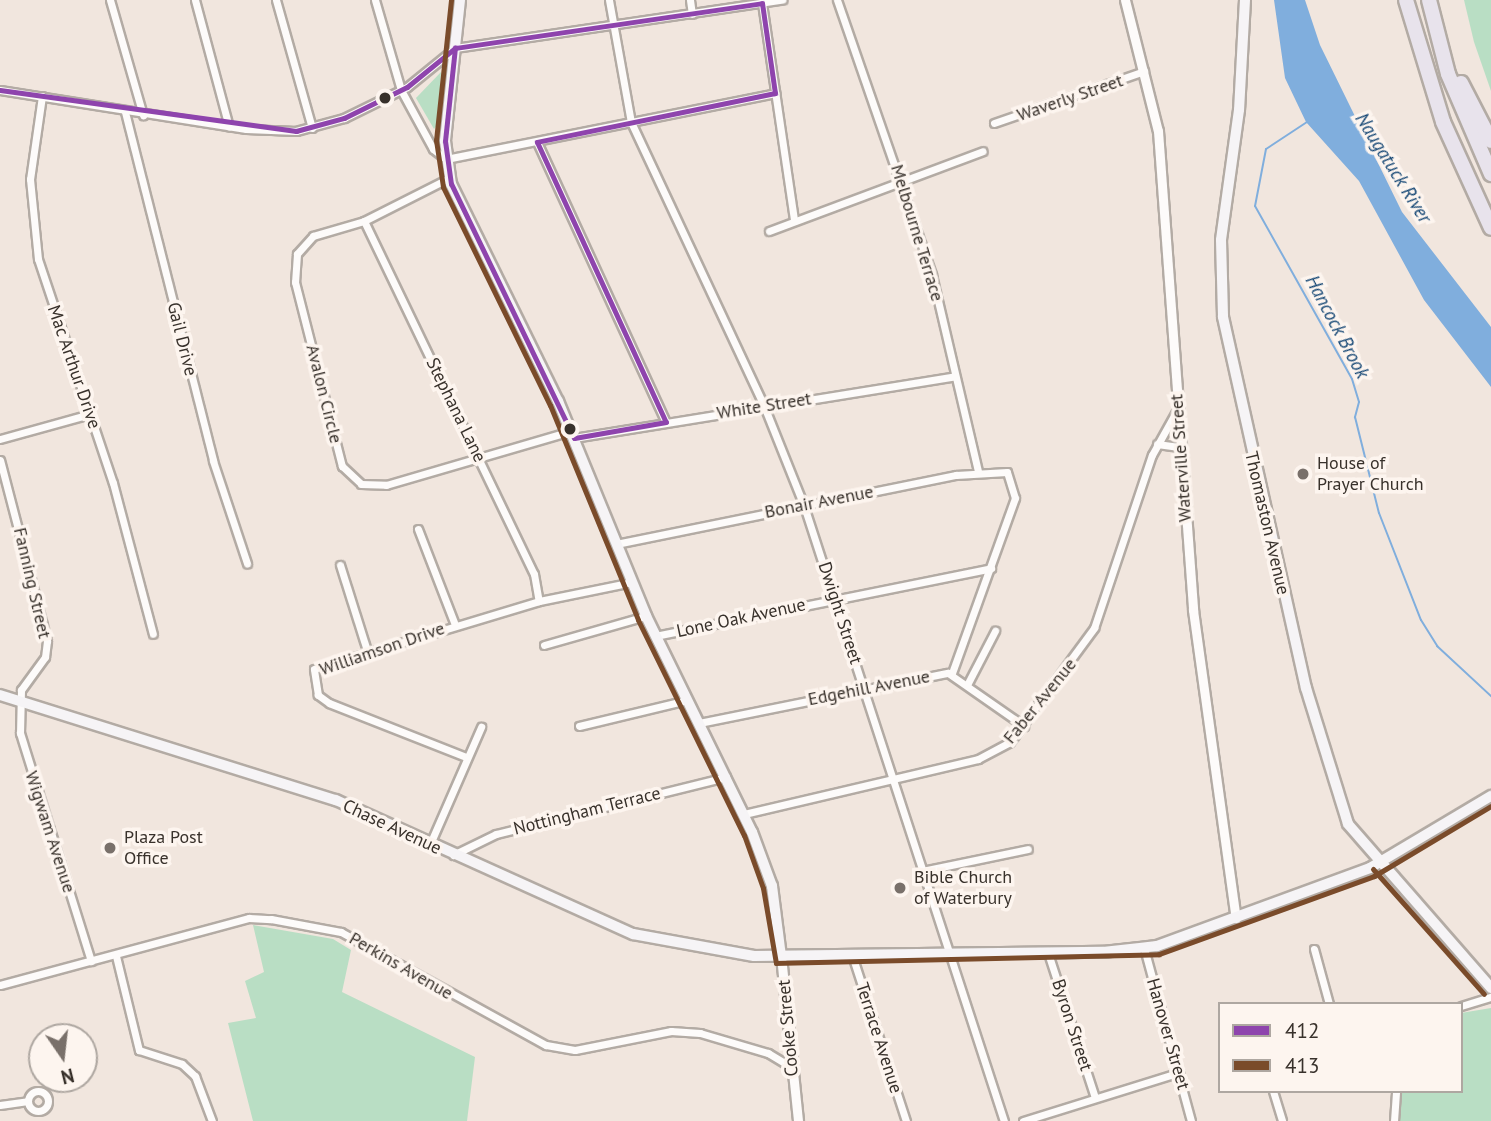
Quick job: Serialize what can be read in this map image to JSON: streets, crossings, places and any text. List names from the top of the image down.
{
  "streets": {
    "main road": ["Thomaston Avenue", "Chase Avenue", "Cooke Street"],
    "street": [
      "Waverly Street",
      "Melbourne Terrace",
      "Gail Drive",
      "Mac Arthur Drive",
      "Avalon Circle",
      "White Street",
      "Stephana Lane",
      "Waterville Street",
      "Bonair Avenue",
      "Fanning Street",
      "Dwight Street",
      "Lone Oak Avenue",
      "Williamson Drive",
      "Edgehill Avenue",
      "Faber Avenue",
      "Nottingham Terrace",
      "Wigwam Avenue",
      "Perkins Avenue",
      "Byron Street",
      "Hanover Street",
      "Terrace Avenue"
    ]
  },
  "crossings": [
    ["Waverly Street", "Waterville Street"],
    ["Melbourne Terrace", "White Street"],
    ["Melbourne Terrace", "Bonair Avenue"],
    ["Avalon Circle", "White Street"],
    ["Avalon Circle", "Stephana Lane"],
    ["Avalon Circle", "Cooke Street"],
    ["White Street", "Dwight Street"],
    ["White Street", "Cooke Street"],
    ["Stephana Lane", "Williamson Drive"],
    ["Waterville Street", "Faber Avenue"],
    ["Waterville Street", "Chase Avenue"],
    ["Bonair Avenue", "Dwight Street"],
    ["Bonair Avenue", "Lone Oak Avenue"],
    ["Bonair Avenue", "Cooke Street"],
    ["Thomaston Avenue", "Chase Avenue"],
    ["Fanning Street", "Chase Avenue"],
    ["Fanning Street", "Wigwam Avenue"],
    ["Dwight Street", "Lone Oak Avenue"],
    ["Dwight Street", "Edgehill Avenue"],
    ["Dwight Street", "Faber Avenue"],
    ["Dwight Street", "Chase Avenue"],
    ["Lone Oak Avenue", "Cooke Street"],
    ["Williamson Drive", "Cooke Street"],
    ["Edgehill Avenue", "Faber Avenue"],
    ["Edgehill Avenue", "Cooke Street"],
    ["Faber Avenue", "Cooke Street"],
    ["Nottingham Terrace", "Chase Avenue"],
    ["Nottingham Terrace", "Cooke Street"],
    ["Chase Avenue", "Wigwam Avenue"],
    ["Chase Avenue", "Byron Street"],
    ["Chase Avenue", "Cooke Street"],
    ["Chase Avenue", "Hanover Street"],
    ["Chase Avenue", "Terrace Avenue"],
    ["Wigwam Avenue", "Perkins Avenue"],
    ["Perkins Avenue", "Cooke Street"]
  ],
  "water": ["Naugatuck River", "Hancock Brook"],
  "places": ["House of Prayer Church", "Plaza Post Office", "Bible Church of Waterbury"],
  "lines": ["transit line 413", "transit line 412"],
  "legend": ["412", "413"],
  "north": "bottom"
}
